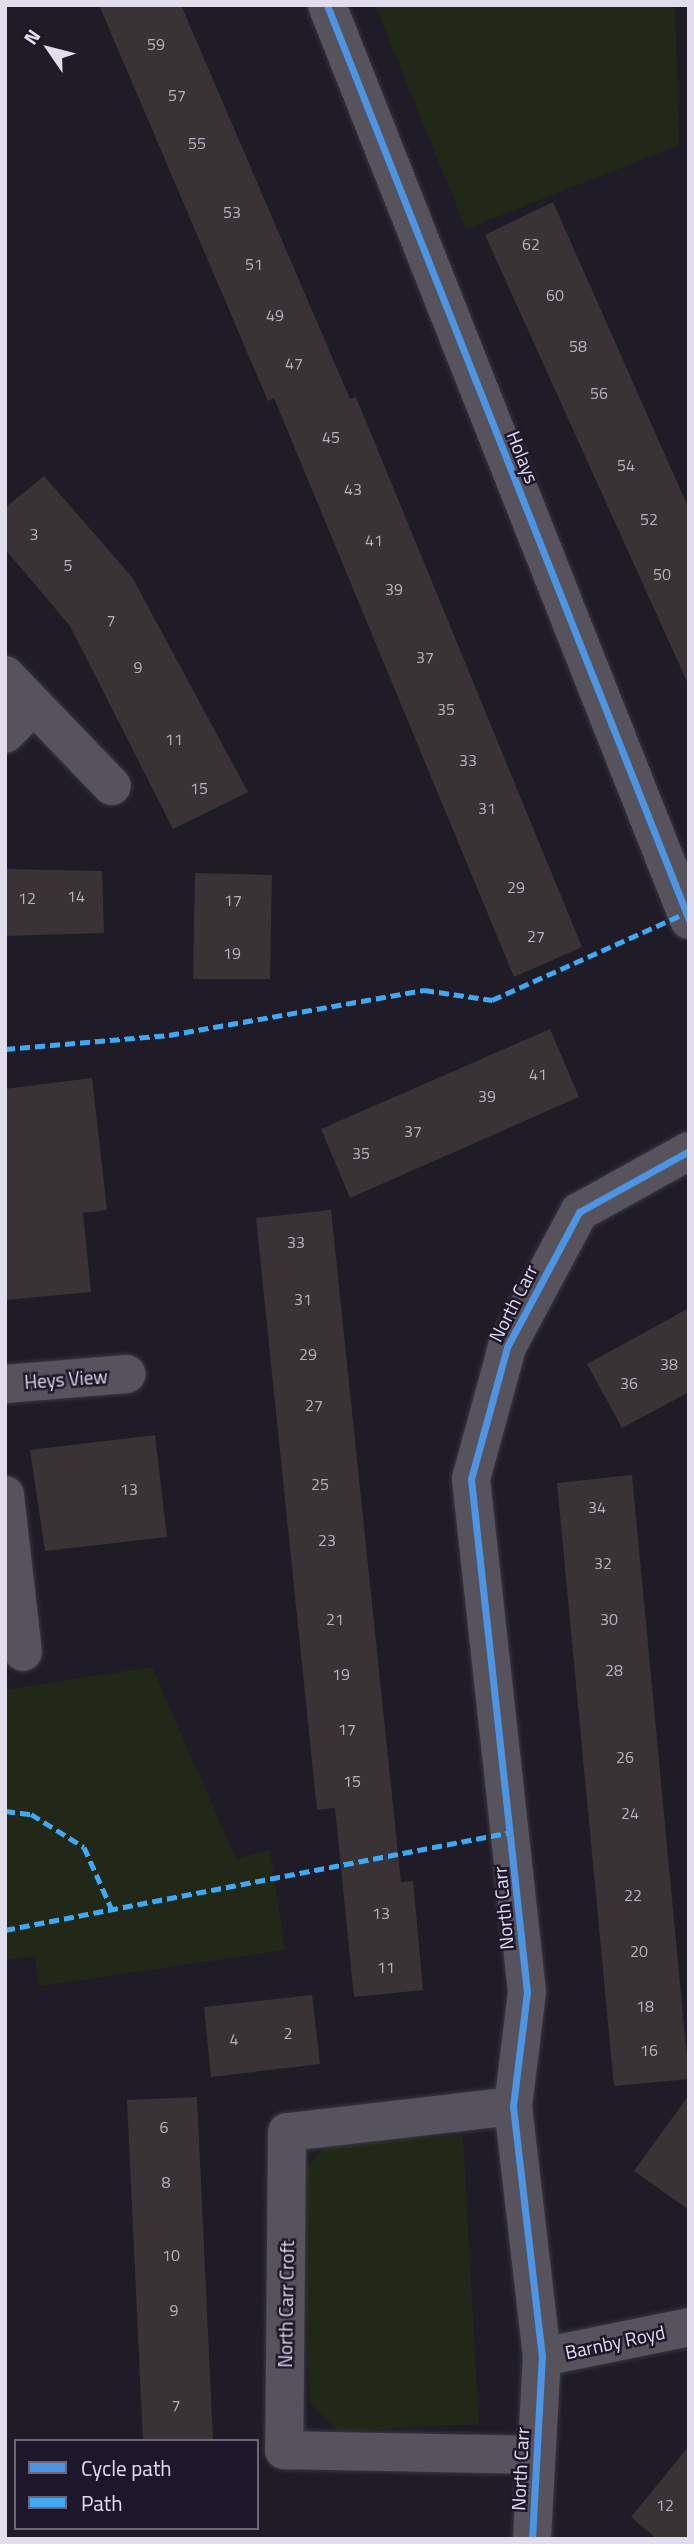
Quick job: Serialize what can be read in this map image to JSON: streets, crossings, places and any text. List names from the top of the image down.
{
  "streets": {
    "street": [
      "Holays",
      "North Carr",
      "Heys View",
      "North Carr Croft",
      "Barnby Royd"
    ]
  },
  "crossings": [
    ["North Carr", "North Carr Croft"],
    ["North Carr", "Barnby Royd"]
  ],
  "house_numbers": [
    "59",
    "57",
    "55",
    "53",
    "62",
    "51",
    "60",
    "49",
    "58",
    "47",
    "56",
    "45",
    "54",
    "43",
    "52",
    "3",
    "41",
    "5",
    "50",
    "39",
    "7",
    "37",
    "9",
    "35",
    "11",
    "33",
    "15",
    "31",
    "29",
    "14",
    "12",
    "17",
    "27",
    "19",
    "41",
    "39",
    "37",
    "35",
    "33",
    "31",
    "29",
    "38",
    "36",
    "27",
    "25",
    "13",
    "34",
    "23",
    "32",
    "21",
    "30",
    "28",
    "19",
    "17",
    "26",
    "15",
    "24",
    "22",
    "13",
    "20",
    "11",
    "18",
    "2",
    "4",
    "16",
    "6",
    "8",
    "10",
    "9",
    "7",
    "12"
  ],
  "legend": ["Cycle path", "Path"],
  "north": "top left"
}
